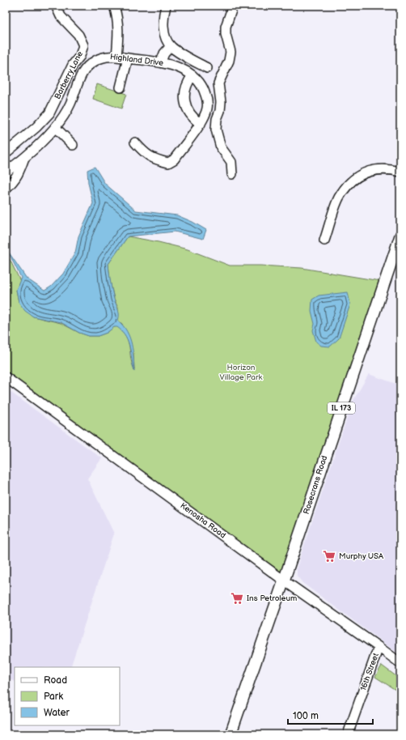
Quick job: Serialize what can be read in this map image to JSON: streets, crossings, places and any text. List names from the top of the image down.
{
  "streets": {
    "main road": ["IL 173", "Rosecrans Road"],
    "street": [
      "Highland Drive",
      "Barberry Lane",
      "Kenosha Road",
      "16th Street"
    ]
  },
  "crossings": [
    ["Rosecrans Road", "Kenosha Road"],
    ["Kenosha Road", "16th Street"]
  ],
  "parks": ["Horizon Village Park"],
  "places": {
    "supermarket": ["Murphy USA", "Ins Petroleum"]
  },
  "legend": ["Road", "Park", "Water"],
  "scale_bar": "100 m"
}
